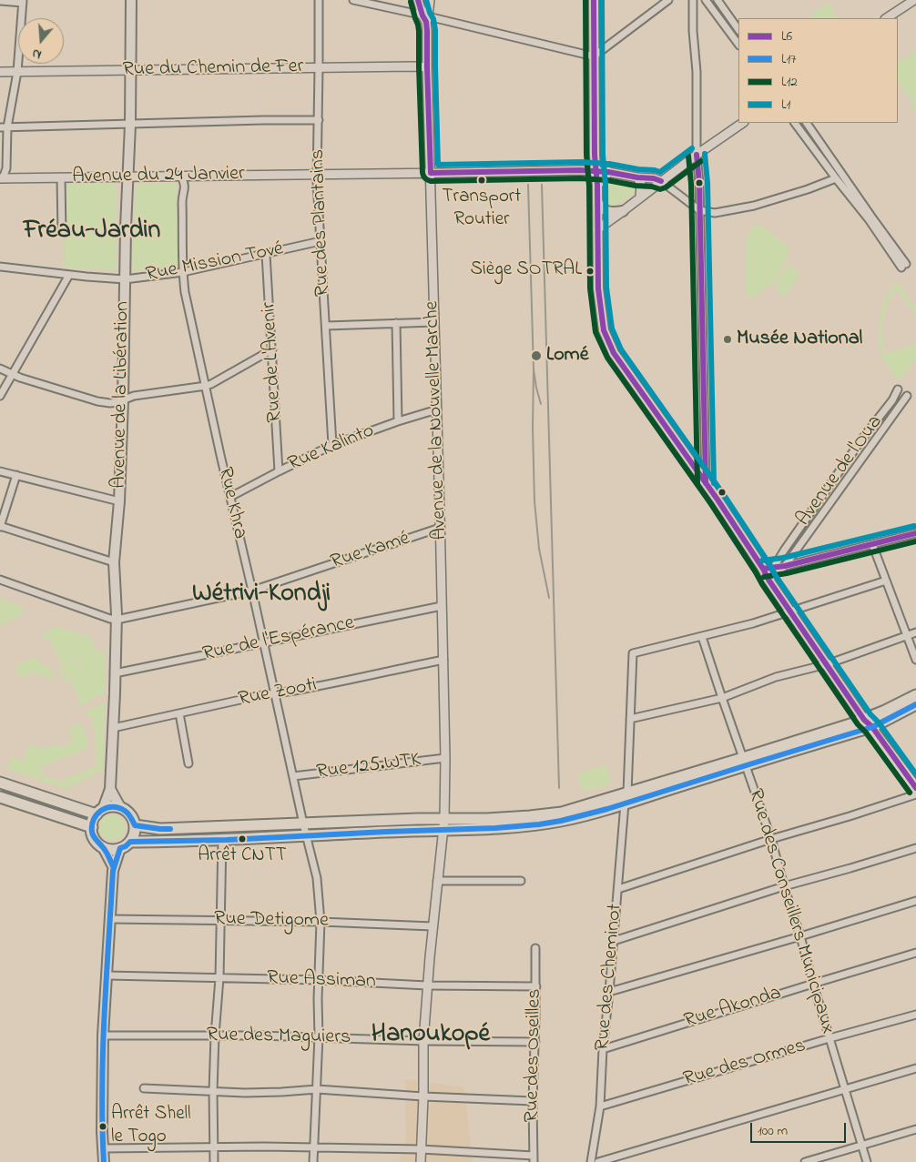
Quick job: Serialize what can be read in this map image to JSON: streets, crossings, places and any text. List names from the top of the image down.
{
  "streets": {
    "main road": ["Avenue de la Libération"],
    "street": [
      "Rue du Chemin de Fer",
      "Avenue du 24 Janvier",
      "Rue des Plantains",
      "Rue Mission Tové",
      "Rue de L'Avenir",
      "Avenue de la Nouvelle Marche",
      "Rue Kalinto",
      "Avenue de l'Oua",
      "Rue Khra",
      "Rue Kamé",
      "Rue de l'Espérance",
      "Rue Zooti",
      "Rue 125.WTK",
      "Rue des Conseillers Municipaux",
      "Rue Detigome",
      "Rue des Cheminot",
      "Rue Assiman",
      "Rue Akonda",
      "Rue des Maguiers",
      "Rue des Oseilles",
      "Rue des Ormes"
    ]
  },
  "crossings": [
    ["Rue du Chemin de Fer", "Rue des Plantains"],
    ["Rue du Chemin de Fer", "Avenue de la Libération"],
    ["Rue du Chemin de Fer", "Avenue de la Nouvelle Marche"],
    ["Avenue du 24 Janvier", "Rue des Plantains"],
    ["Avenue du 24 Janvier", "Avenue de la Libération"],
    ["Avenue du 24 Janvier", "Avenue de la Nouvelle Marche"],
    ["Avenue du 24 Janvier", "Rue Khra"],
    ["Rue des Plantains", "Rue Mission Tové"],
    ["Rue des Plantains", "Rue Kalinto"],
    ["Rue Mission Tové", "Rue de L'Avenir"],
    ["Rue Mission Tové", "Avenue de la Libération"],
    ["Rue Mission Tové", "Rue Khra"],
    ["Rue de L'Avenir", "Rue Kalinto"],
    ["Avenue de la Libération", "Rue Kamé"],
    ["Avenue de la Libération", "Rue de l'Espérance"],
    ["Avenue de la Libération", "Rue Zooti"],
    ["Avenue de la Nouvelle Marche", "Rue Kalinto"],
    ["Avenue de la Nouvelle Marche", "Rue Kamé"],
    ["Avenue de la Nouvelle Marche", "Rue de l'Espérance"],
    ["Avenue de la Nouvelle Marche", "Rue Zooti"],
    ["Avenue de la Nouvelle Marche", "Rue 125.WTK"],
    ["Avenue de la Nouvelle Marche", "Rue Detigome"],
    ["Avenue de la Nouvelle Marche", "Rue Assiman"],
    ["Avenue de la Nouvelle Marche", "Rue des Maguiers"],
    ["Rue Kalinto", "Rue Khra"],
    ["Rue Khra", "Rue Kamé"],
    ["Rue Khra", "Rue de l'Espérance"],
    ["Rue Khra", "Rue Zooti"],
    ["Rue Khra", "Rue 125.WTK"],
    ["Rue Khra", "Rue Detigome"],
    ["Rue Khra", "Rue Assiman"],
    ["Rue Khra", "Rue des Maguiers"],
    ["Rue des Conseillers Municipaux", "Rue des Cheminot"],
    ["Rue des Conseillers Municipaux", "Rue Akonda"],
    ["Rue des Conseillers Municipaux", "Rue des Ormes"],
    ["Rue des Cheminot", "Rue Akonda"],
    ["Rue des Cheminot", "Rue des Ormes"],
    ["Rue Assiman", "Rue des Oseilles"],
    ["Rue des Maguiers", "Rue des Oseilles"]
  ],
  "districts": ["Fréau-Jardin", "Wétrivi-Kondji", "Hanoukopé"],
  "places": [
    "Transport Routier",
    "Siège SOTRAL",
    "Musée National",
    "Lomé",
    "Arrêt CNTT",
    "Arrêt Shell le Togo"
  ],
  "lines": [
    "transit line L6",
    "transit line L12",
    "transit line L1",
    "transit line L17"
  ],
  "legend": [
    "L6",
    "L17",
    "L12",
    "L1"
  ],
  "scale_bar": "100 m",
  "north": "bottom"
}
